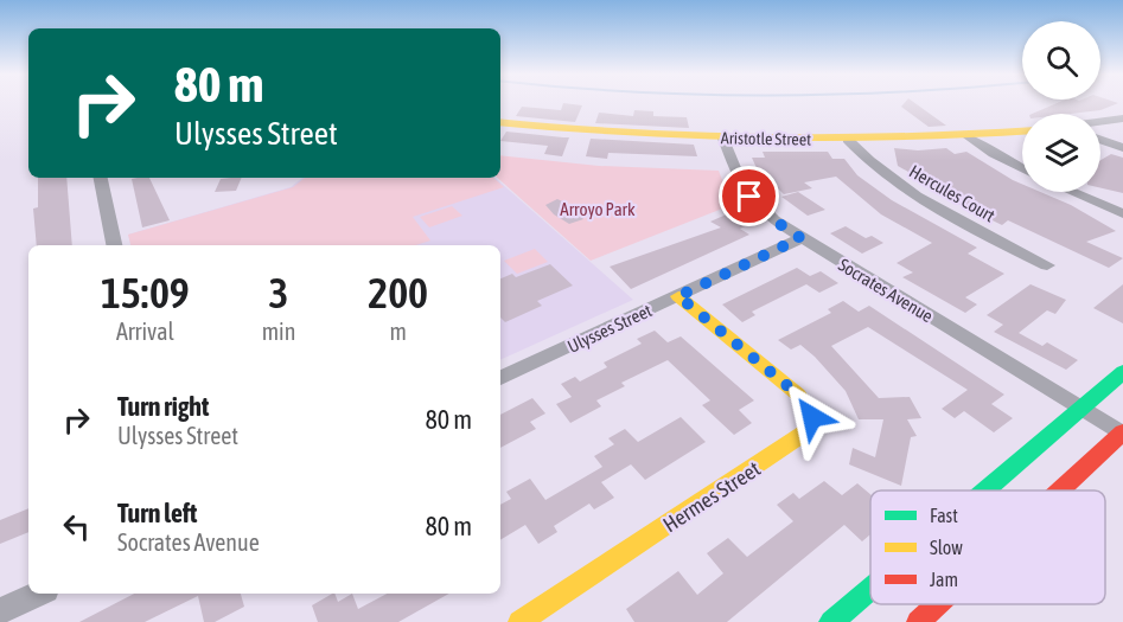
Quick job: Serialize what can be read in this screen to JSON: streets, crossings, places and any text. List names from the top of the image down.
{
  "streets": {
    "street": [
      "Aristotle Street",
      "Hercules Court",
      "Socrates Avenue",
      "Ulysses Street",
      "Hermes Street"
    ]
  },
  "crossings": [
    ["Aristotle Street", "Hercules Court"],
    ["Aristotle Street", "Socrates Avenue"],
    ["Socrates Avenue", "Ulysses Street"],
    ["Ulysses Street", "Hermes Street"]
  ],
  "parks": ["Arroyo Park"],
  "legend": ["Fast", "Slow", "Jam"],
  "page": {
    "turn": ["80 m", "Ulysses Street"],
    "eta": [
      "15:09",
      "Arrival",
      "3",
      "min",
      "200",
      "m"
    ],
    "list": [
      {
        "name": "Turn right",
        "note": "Ulysses Street",
        "value": "80 m"
      },
      {
        "name": "Turn left",
        "note": "Socrates Avenue",
        "value": "80 m"
      }
    ]
  }
}
